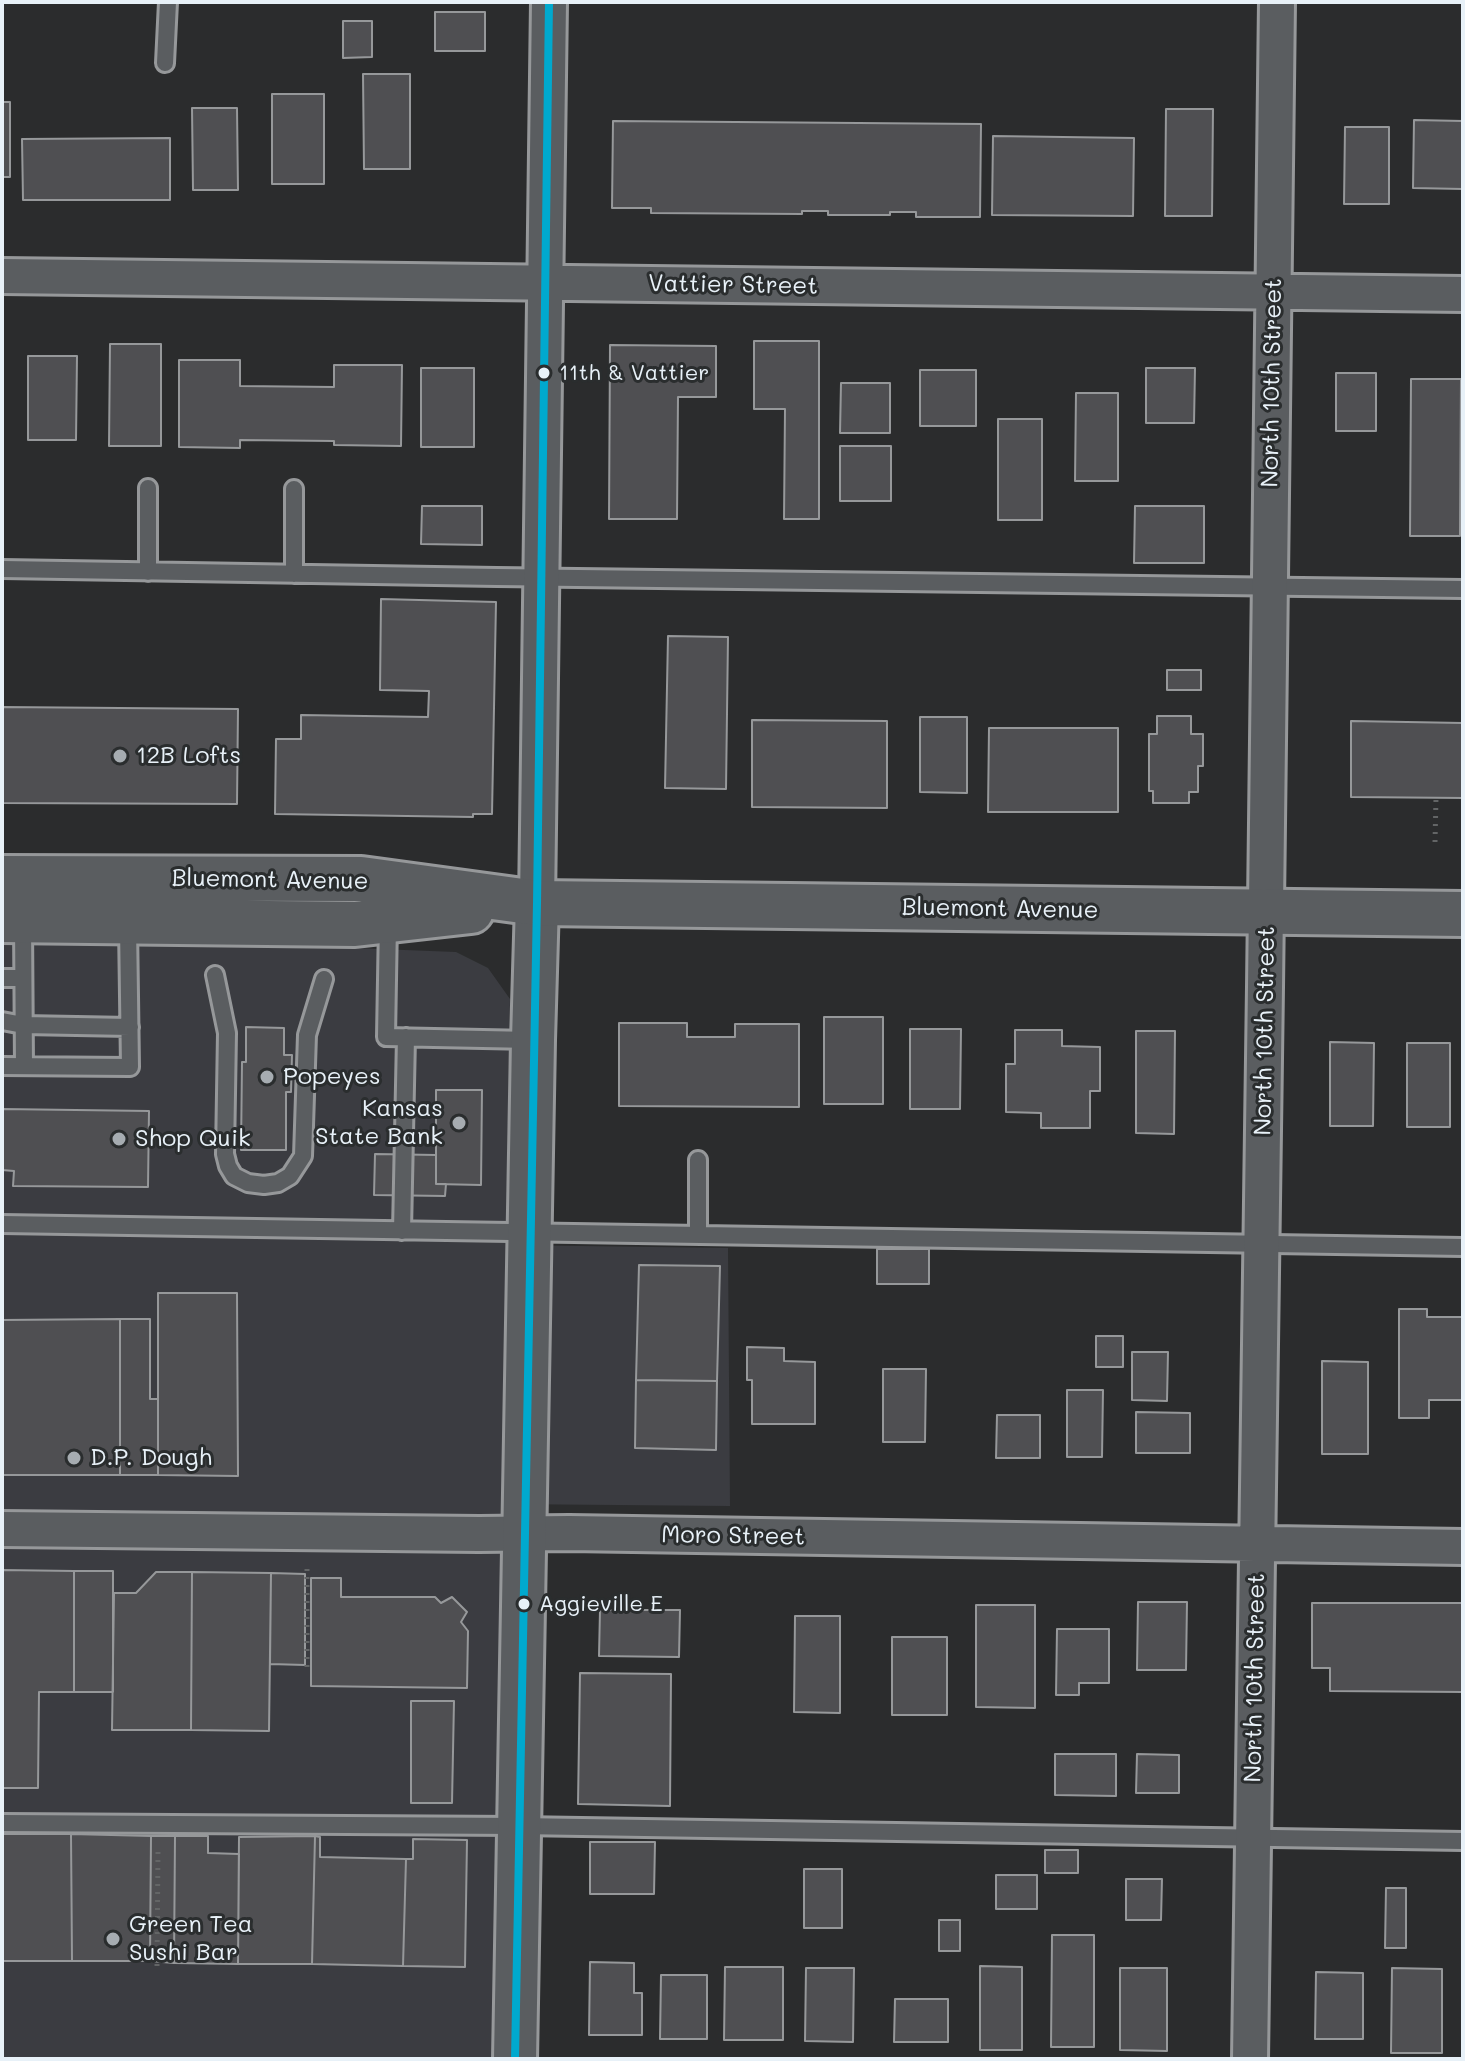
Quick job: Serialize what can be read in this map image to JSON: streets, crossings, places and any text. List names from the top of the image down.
{
  "streets": {
    "main road": ["Bluemont Avenue"],
    "street": ["Vattier Street", "North 10th Street", "Moro Street"]
  },
  "crossings": [
    ["Vattier Street", "North 10th Street"],
    ["North 10th Street", "Bluemont Avenue"],
    ["North 10th Street", "Moro Street"]
  ],
  "places": [
    "11th & Vattier",
    "12B Lofts",
    "Popeyes",
    "Kansas State Bank",
    "Shop Quik",
    "D.P. Dough",
    "Aggieville E",
    "Green Tea Sushi Bar"
  ]
}
